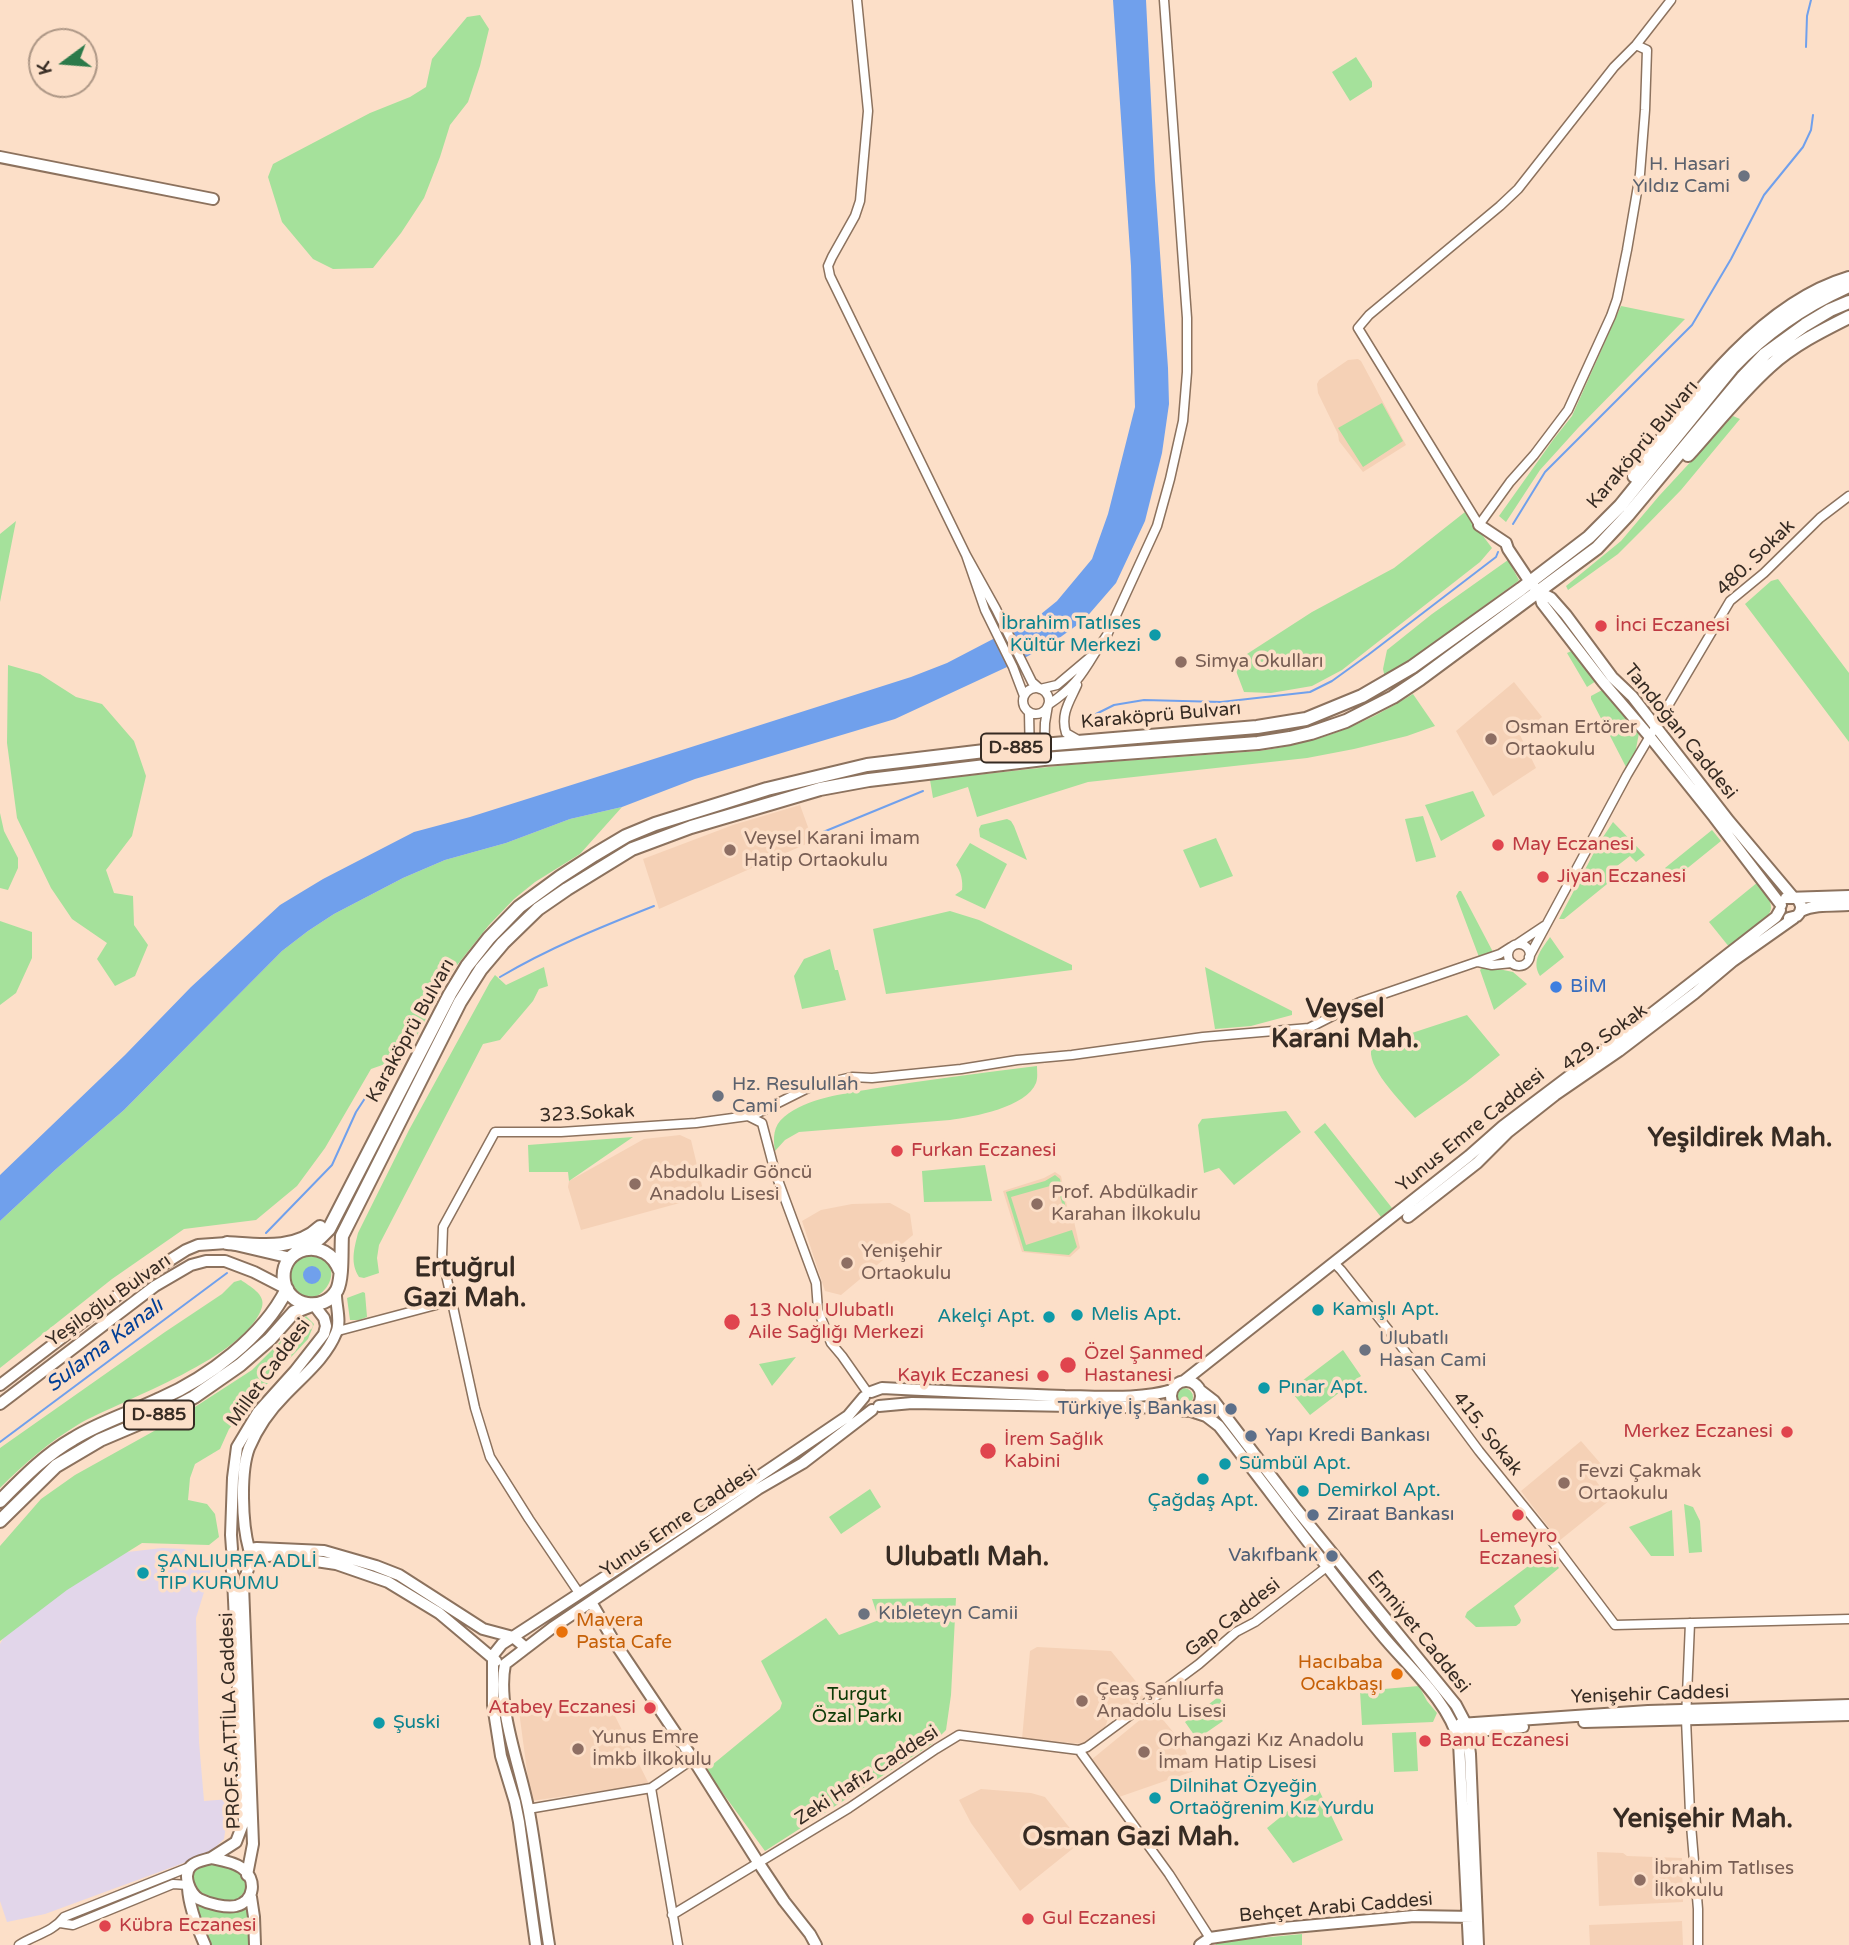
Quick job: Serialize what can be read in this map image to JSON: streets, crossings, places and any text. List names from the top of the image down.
{
  "streets": {
    "highway": ["Karaköprü Bulvarı", "D-885"],
    "main road": [
      "Tandoğan Caddesi",
      "429. Sokak",
      "Yunus Emre Caddesi",
      "Yeşiloğlu Bulvarı",
      "Millet Caddesi",
      "Emniyet Caddesi",
      "Yenişehir Caddesi",
      "PROF.S.ATTİLA Caddesi",
      "Behçet Arabi Caddesi"
    ],
    "street": [
      "480. Sokak",
      "323.Sokak",
      "415. Sokak",
      "Gap Caddesi",
      "Zeki Hafız Caddesi"
    ]
  },
  "crossings": [
    ["Karaköprü Bulvarı", "Tandoğan Caddesi"],
    ["Karaköprü Bulvarı", "D-885"],
    ["Karaköprü Bulvarı", "Yeşiloğlu Bulvarı"],
    ["Karaköprü Bulvarı", "Millet Caddesi"],
    ["480. Sokak", "Tandoğan Caddesi"],
    ["480. Sokak", "323.Sokak"],
    ["Tandoğan Caddesi", "429. Sokak"],
    ["Tandoğan Caddesi", "Yunus Emre Caddesi"],
    ["D-885", "Yeşiloğlu Bulvarı"],
    ["D-885", "Millet Caddesi"],
    ["429. Sokak", "Yunus Emre Caddesi"],
    ["323.Sokak", "Yunus Emre Caddesi"],
    ["Yunus Emre Caddesi", "415. Sokak"],
    ["Yunus Emre Caddesi", "Emniyet Caddesi"],
    ["Yeşiloğlu Bulvarı", "Millet Caddesi"],
    ["Millet Caddesi", "PROF.S.ATTİLA Caddesi"],
    ["Gap Caddesi", "Emniyet Caddesi"],
    ["Gap Caddesi", "Zeki Hafız Caddesi"],
    ["Emniyet Caddesi", "Yenişehir Caddesi"],
    ["Emniyet Caddesi", "Behçet Arabi Caddesi"]
  ],
  "districts": [
    "Veysel Karani Mah.",
    "Yeşildirek Mah.",
    "Ertuğrul Gazi Mah.",
    "Ulubatlı Mah.",
    "Yenişehir Mah.",
    "Osman Gazi Mah."
  ],
  "water": ["Sulama Kanalı"],
  "parks": ["Turgut Özal Parkı"],
  "places": [
    "H. Hasari Yıldız Cami",
    "İnci Eczanesi",
    "İbrahim Tatlıses Kültür Merkezi",
    "Simya Okulları",
    "Osman Ertörer Ortaokulu",
    "May Eczanesi",
    "Veysel Karani İmam Hatip Ortaokulu",
    "Jiyan Eczanesi",
    "BİM",
    "Hz. Resulullah Cami",
    "Furkan Eczanesi",
    "Abdulkadir Göncü Anadolu Lisesi",
    "Prof. Abdülkadir Karahan İlkokulu",
    "Yenişehir Ortaokulu",
    "Kamışlı Apt.",
    "Melis Apt.",
    "Akelçi Apt.",
    "13 Nolu Ulubatlı Aile Sağlığı Merkezi",
    "Ulubatlı Hasan Cami",
    "Özel Şanmed Hastanesi",
    "Kayık Eczanesi",
    "Pınar Apt.",
    "Türkiye İş Bankası",
    "Merkez Eczanesi",
    "Yapı Kredi Bankası",
    "İrem Sağlık Kabini",
    "Sümbül Apt.",
    "Çağdaş Apt.",
    "Fevzi Çakmak Ortaokulu",
    "Demirkol Apt.",
    "Ziraat Bankası",
    "Lemeyro Eczanesi",
    "Vakıfbank",
    "ŞANLIURFA ADLİ TIP KURUMU",
    "Kıbleteyn Camii",
    "Mavera Pasta Cafe",
    "Hacıbaba Ocakbaşı",
    "Çeaş Şanlıurfa Anadolu Lisesi",
    "Atabey Eczanesi",
    "Şuski",
    "Banu Eczanesi",
    "Yunus Emre İmkb İlkokulu",
    "Orhangazi Kız Anadolu İmam Hatip Lisesi",
    "Dilnihat Özyeğin Ortaöğrenim Kız Yurdu",
    "İbrahim Tatlıses İlkokulu",
    "Gul Eczanesi",
    "Kübra Eczanesi"
  ],
  "north": "left"
}
